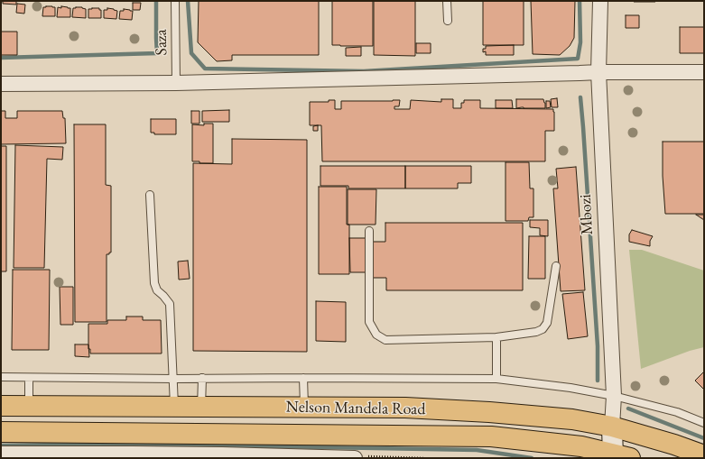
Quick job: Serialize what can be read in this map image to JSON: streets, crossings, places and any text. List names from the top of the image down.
{
  "streets": {
    "main road": ["Nelson Mandela Road"],
    "street": ["Mbozi"],
    "lane": ["Saza"]
  },
  "crossings": [
    ["Mbozi", "Nelson Mandela Road"]
  ]
}
